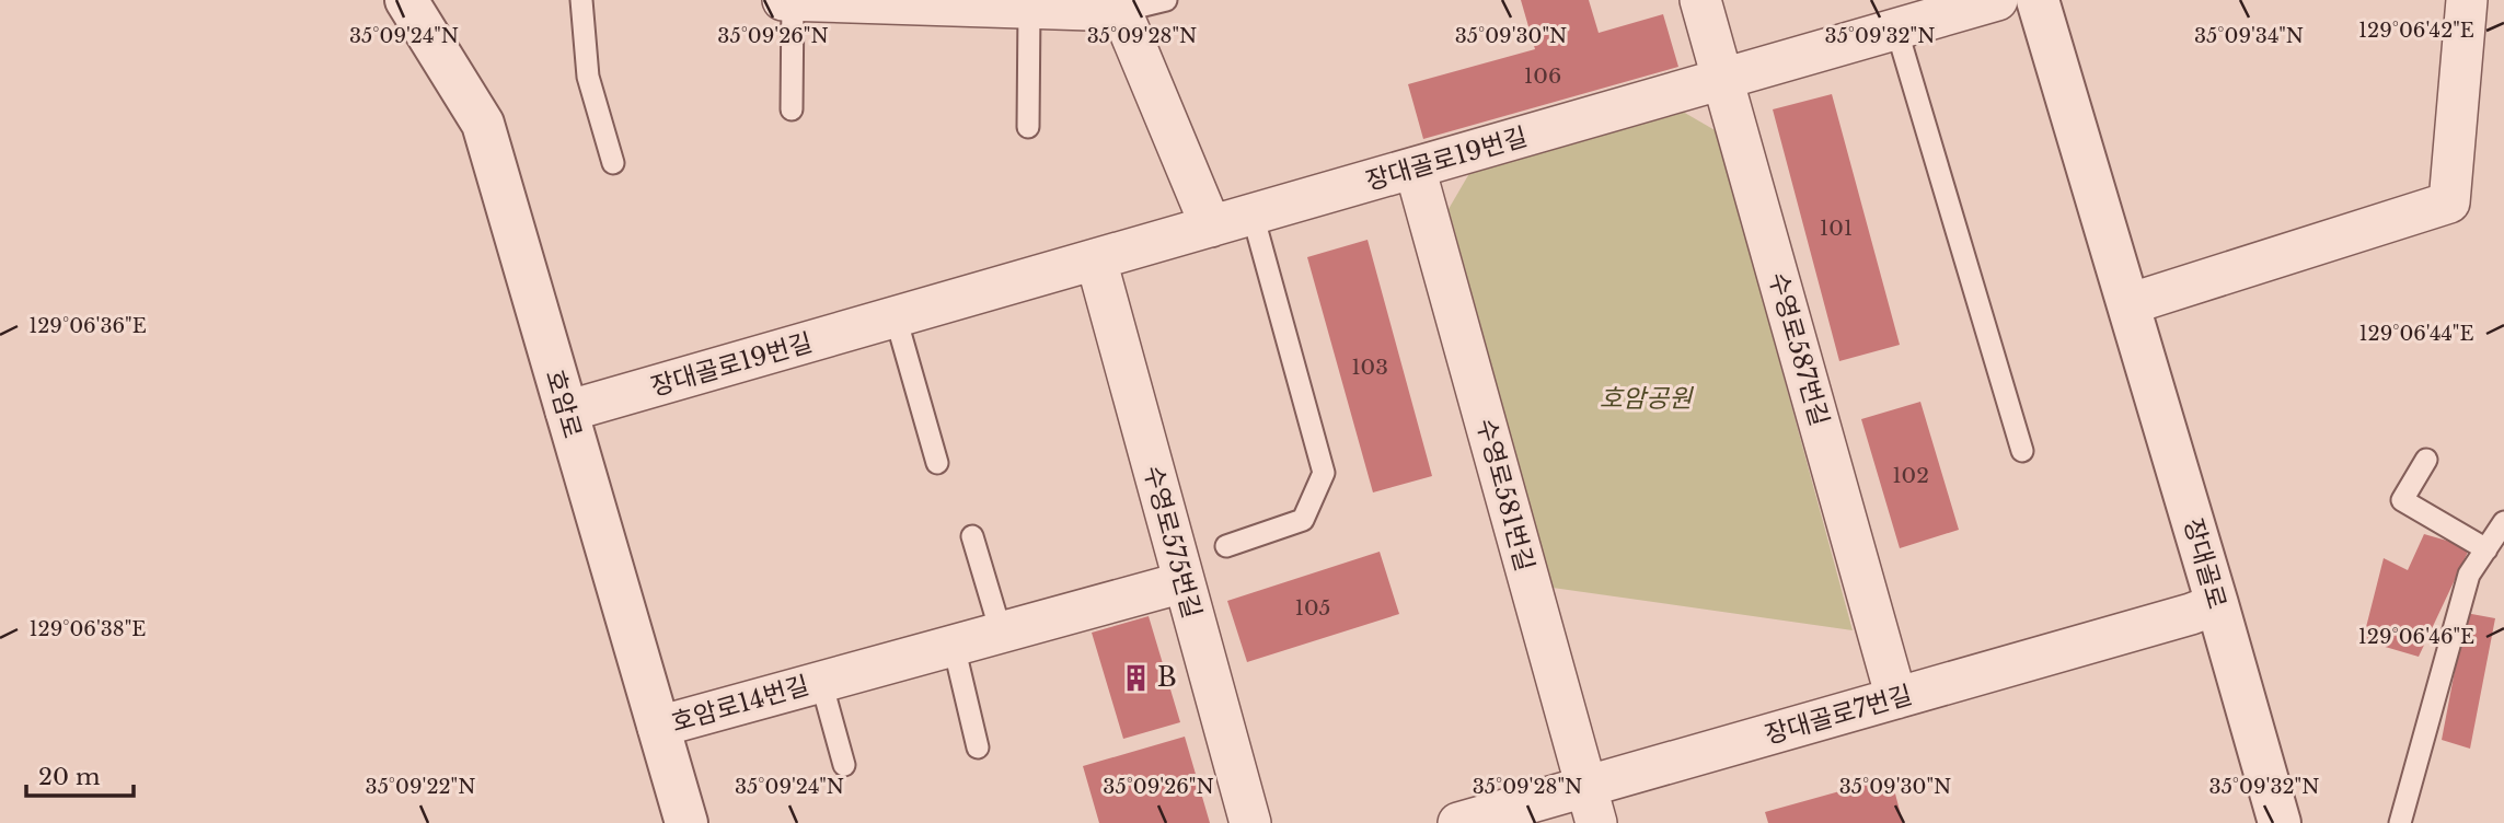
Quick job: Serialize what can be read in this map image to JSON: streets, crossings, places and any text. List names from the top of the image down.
{
  "streets": {
    "street": [
      "장대골로19번길",
      "수영로587번길",
      "호암로",
      "수영로581번길",
      "수영로575번길",
      "장대골로",
      "호암로14번길",
      "장대골로7번길"
    ]
  },
  "crossings": [
    ["장대골로19번길", "수영로587번길"],
    ["장대골로19번길", "호암로"],
    ["장대골로19번길", "수영로581번길"],
    ["장대골로19번길", "수영로575번길"],
    ["수영로587번길", "장대골로7번길"],
    ["호암로", "호암로14번길"],
    ["수영로581번길", "장대골로7번길"],
    ["수영로575번길", "호암로14번길"],
    ["장대골로", "장대골로7번길"]
  ],
  "parks": ["호암공원"],
  "places": {
    "building": ["B"]
  },
  "house_numbers": [
    "106",
    "101",
    "103",
    "102",
    "105"
  ],
  "scale_bar": "20 m",
  "coordinates": [
    "129°06'42\"E",
    "35°09'24\"N",
    "35°09'26\"N",
    "35°09'28\"N",
    "35°09'32\"N",
    "35°09'30\"N",
    "35°09'34\"N",
    "129°06'36\"E",
    "129°06'44\"E",
    "129°06'38\"E",
    "129°06'46\"E",
    "35°09'22\"N"
  ]
}
